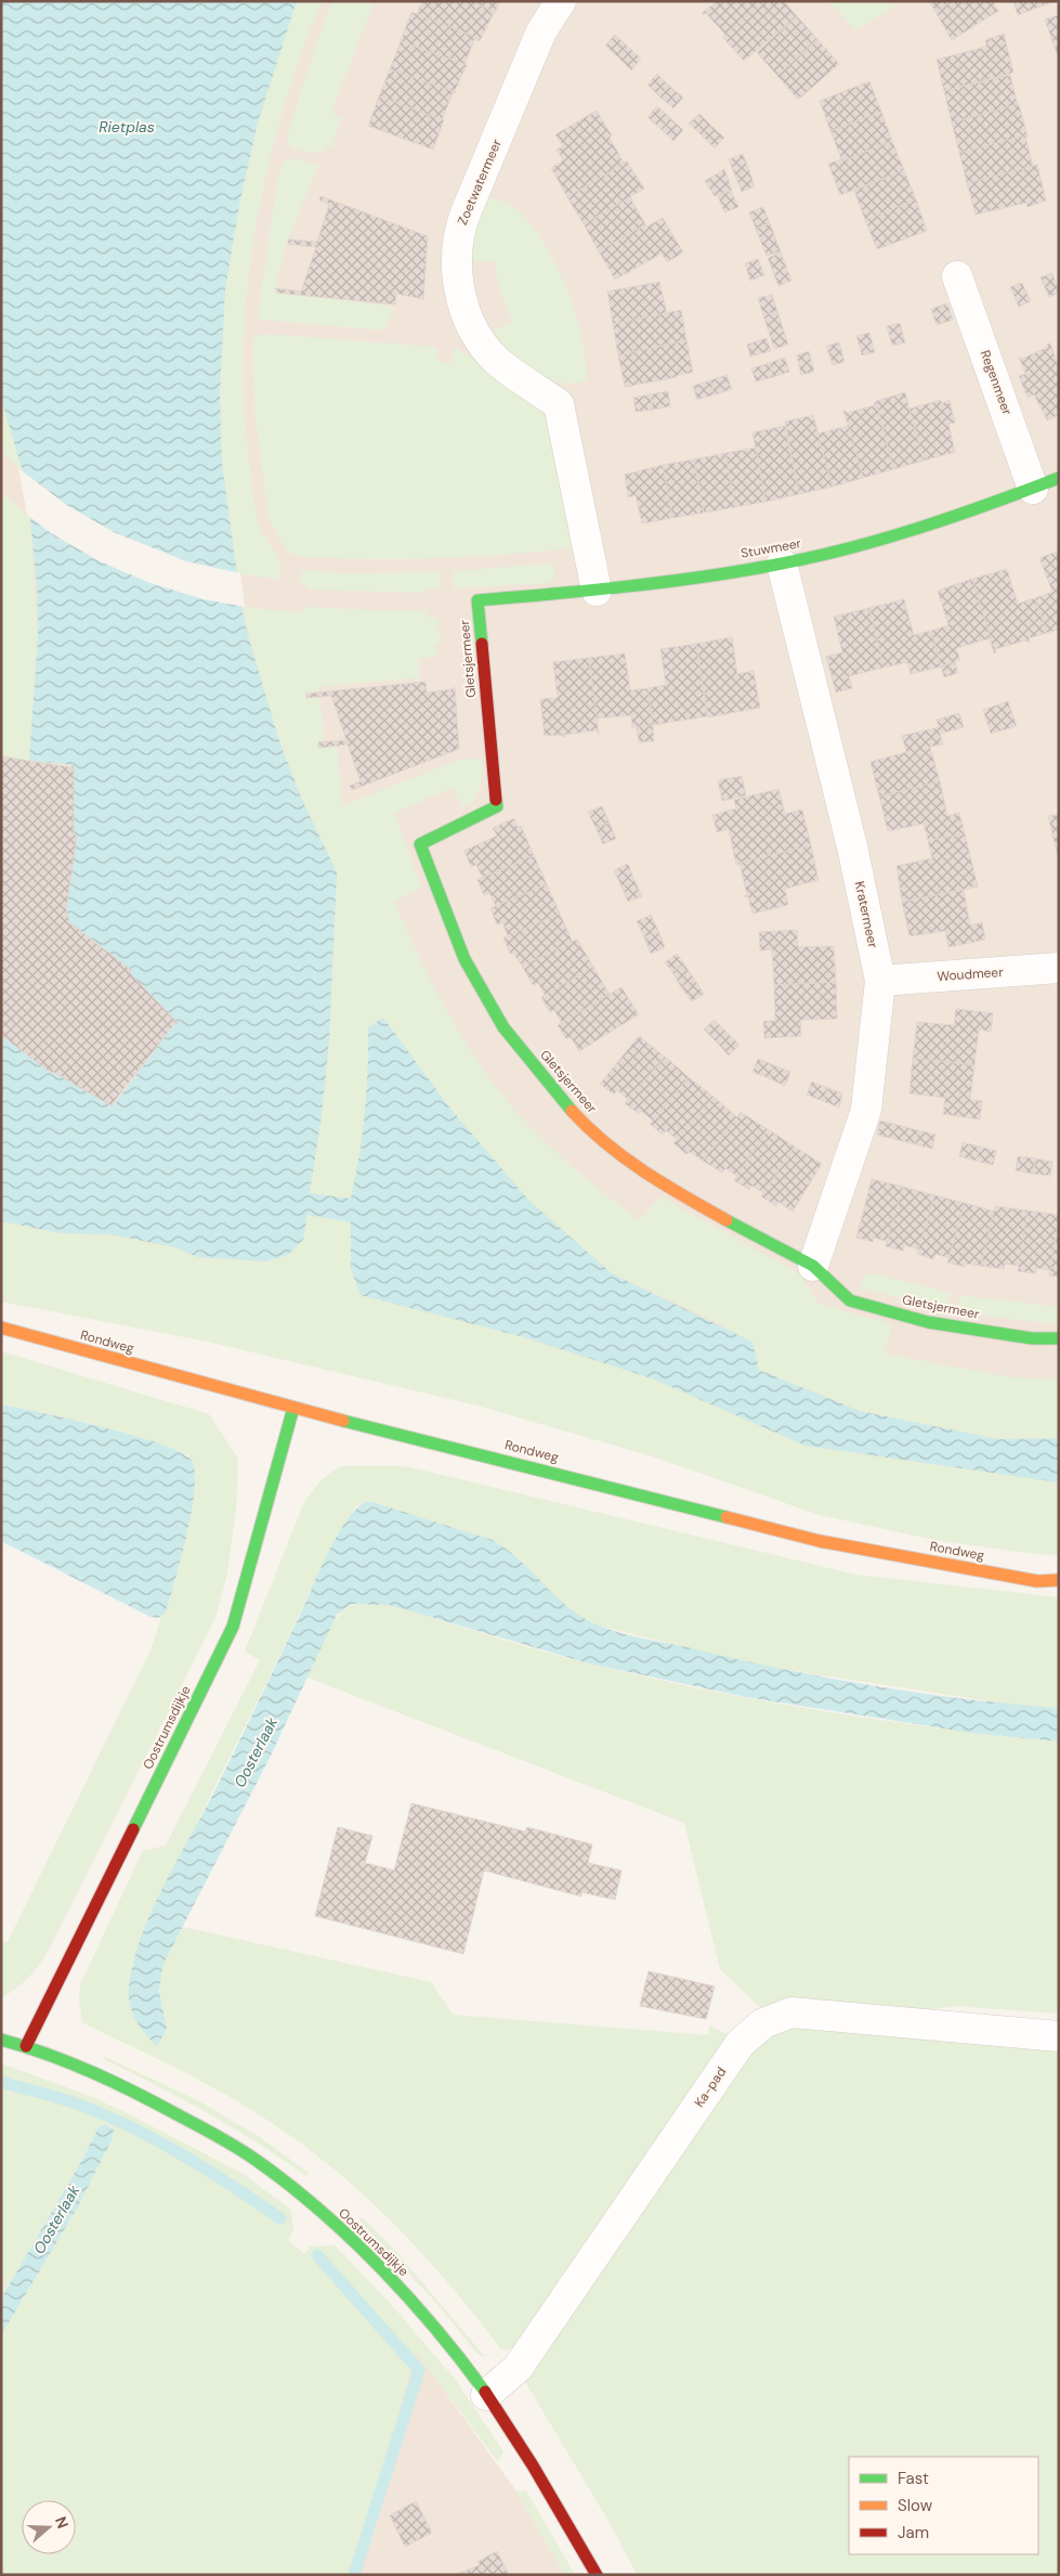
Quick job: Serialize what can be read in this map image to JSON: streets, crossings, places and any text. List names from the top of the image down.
{
  "streets": {
    "street": [
      "Zoetwatermeer",
      "Regenmeer",
      "Stuwmeer",
      "Gletsjermeer",
      "Kratermeer",
      "Woudmeer",
      "Rondweg",
      "Oostrumsdijkje",
      "Ka-pad"
    ]
  },
  "crossings": [
    ["Zoetwatermeer", "Stuwmeer"],
    ["Regenmeer", "Stuwmeer"],
    ["Stuwmeer", "Gletsjermeer"],
    ["Stuwmeer", "Kratermeer"],
    ["Gletsjermeer", "Kratermeer"],
    ["Kratermeer", "Woudmeer"],
    ["Rondweg", "Oostrumsdijkje"],
    ["Oostrumsdijkje", "Ka-pad"]
  ],
  "water": ["Rietplas", "Oosterlaak"],
  "legend": ["Fast", "Slow", "Jam"],
  "north": "right"
}
